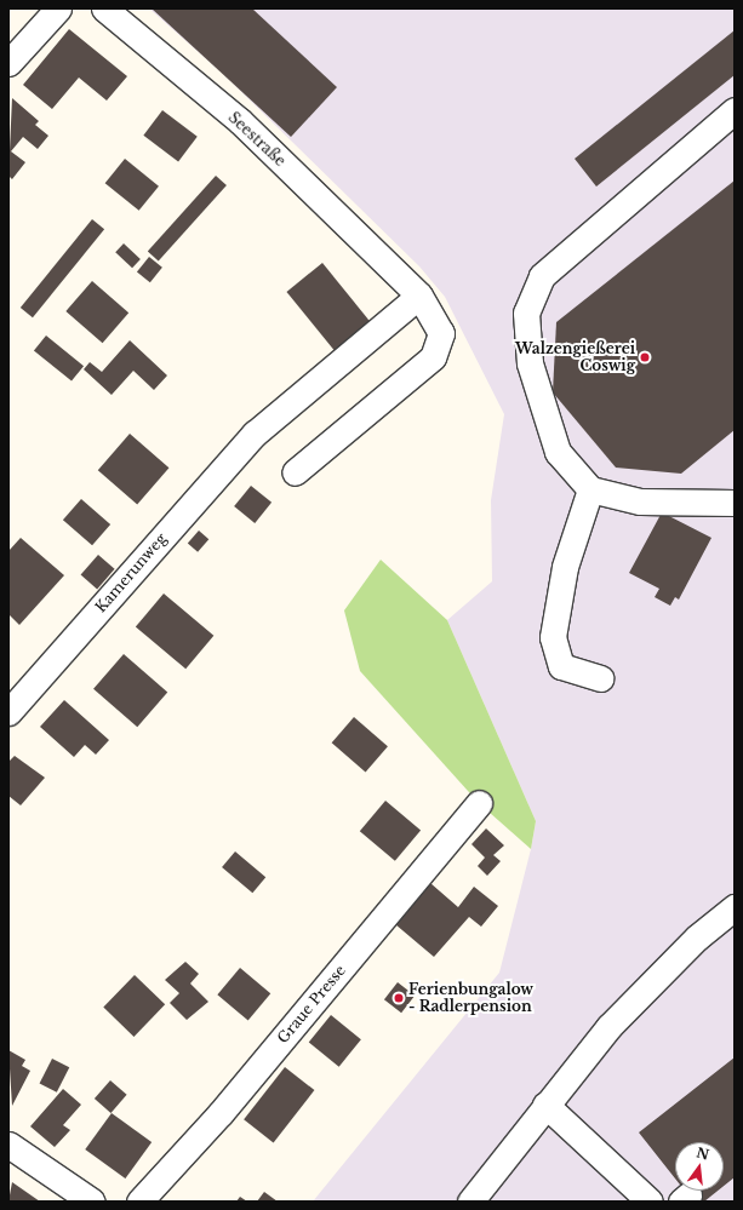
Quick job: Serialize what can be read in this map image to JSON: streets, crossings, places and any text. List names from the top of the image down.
{
  "streets": {
    "street": ["Seestraße", "Kamerunweg", "Graue Presse"]
  },
  "crossings": [
    ["Seestraße", "Kamerunweg"]
  ],
  "places": ["Walzengießerei Coswig", "Ferienbungalow - Radlerpension"],
  "north": "top"
}
